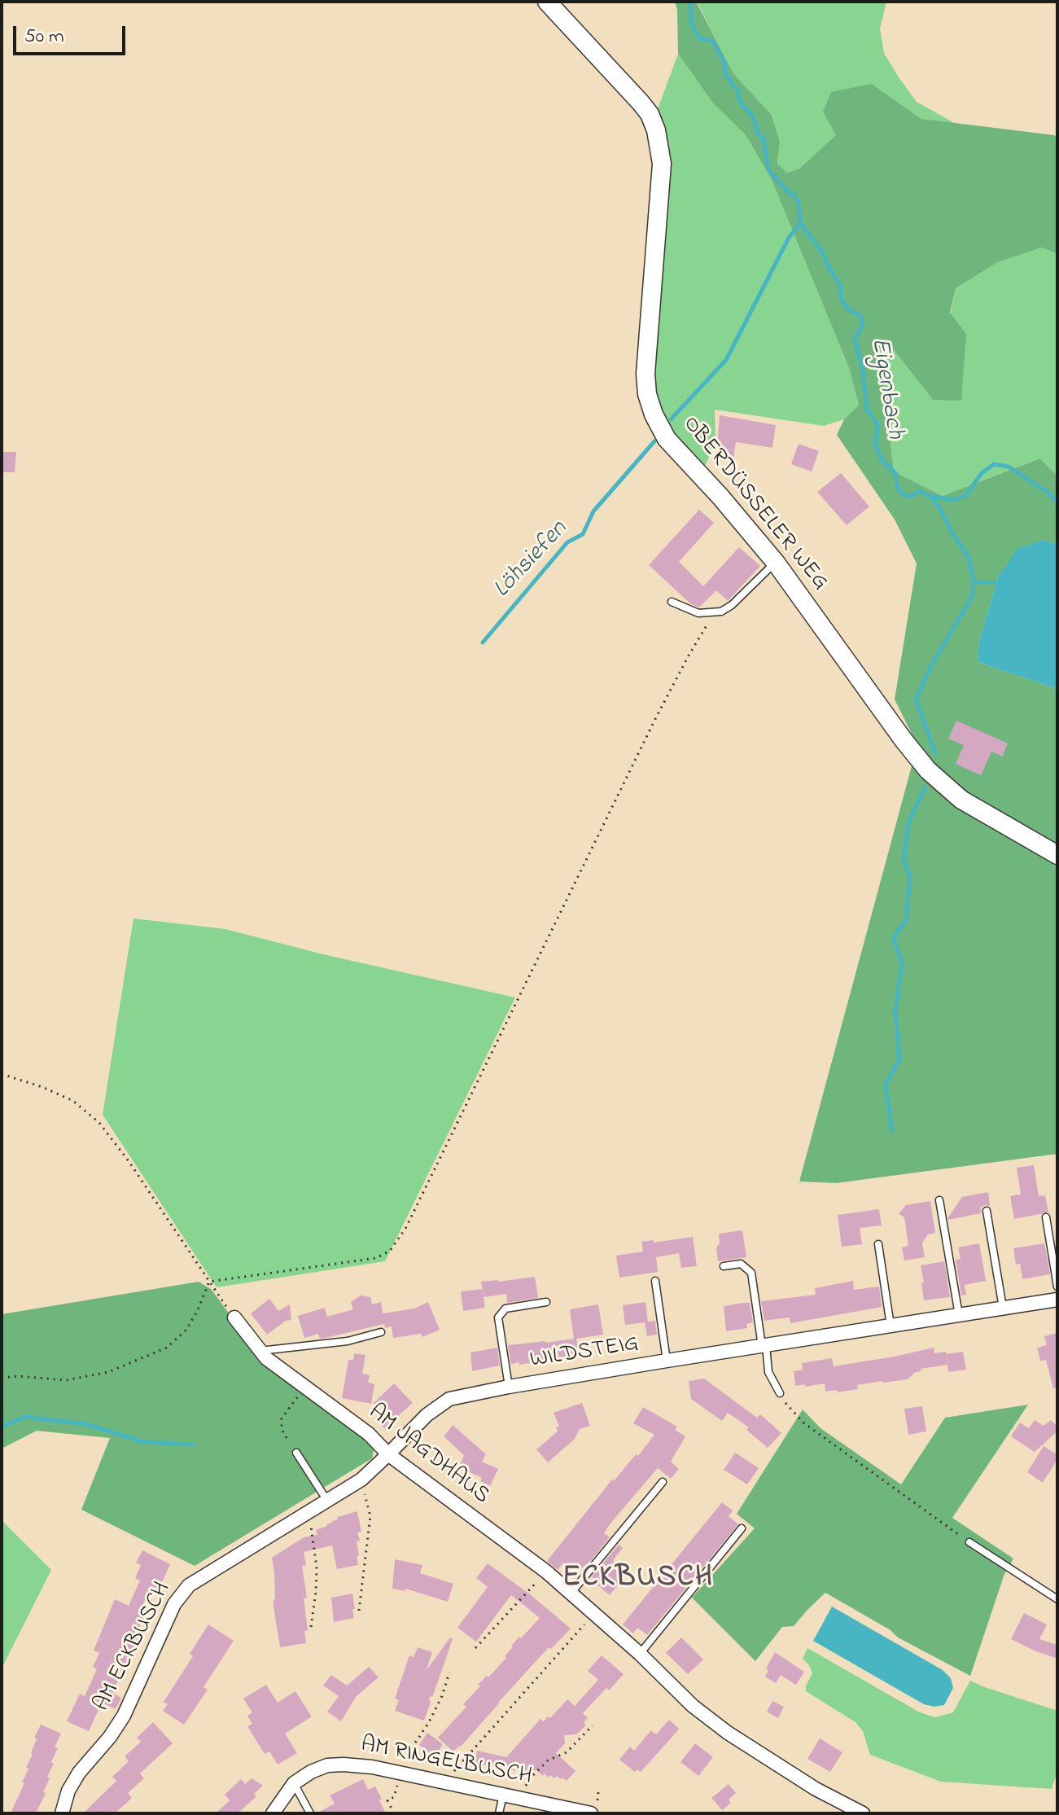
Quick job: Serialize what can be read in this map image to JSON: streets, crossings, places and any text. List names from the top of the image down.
{
  "streets": {
    "street": [
      "OBERDÜSSELER WEG",
      "WILDSTEIG",
      "AM JAGDHAUS",
      "AM ECKBUSCH",
      "AM RINGELBUSCH"
    ]
  },
  "crossings": [
    ["WILDSTEIG", "AM JAGDHAUS"],
    ["WILDSTEIG", "AM ECKBUSCH"],
    ["AM JAGDHAUS", "AM ECKBUSCH"]
  ],
  "districts": ["ECKBUSCH"],
  "water": ["Eigenbach", "Löhsiefen"],
  "scale_bar": "50 m"
}
